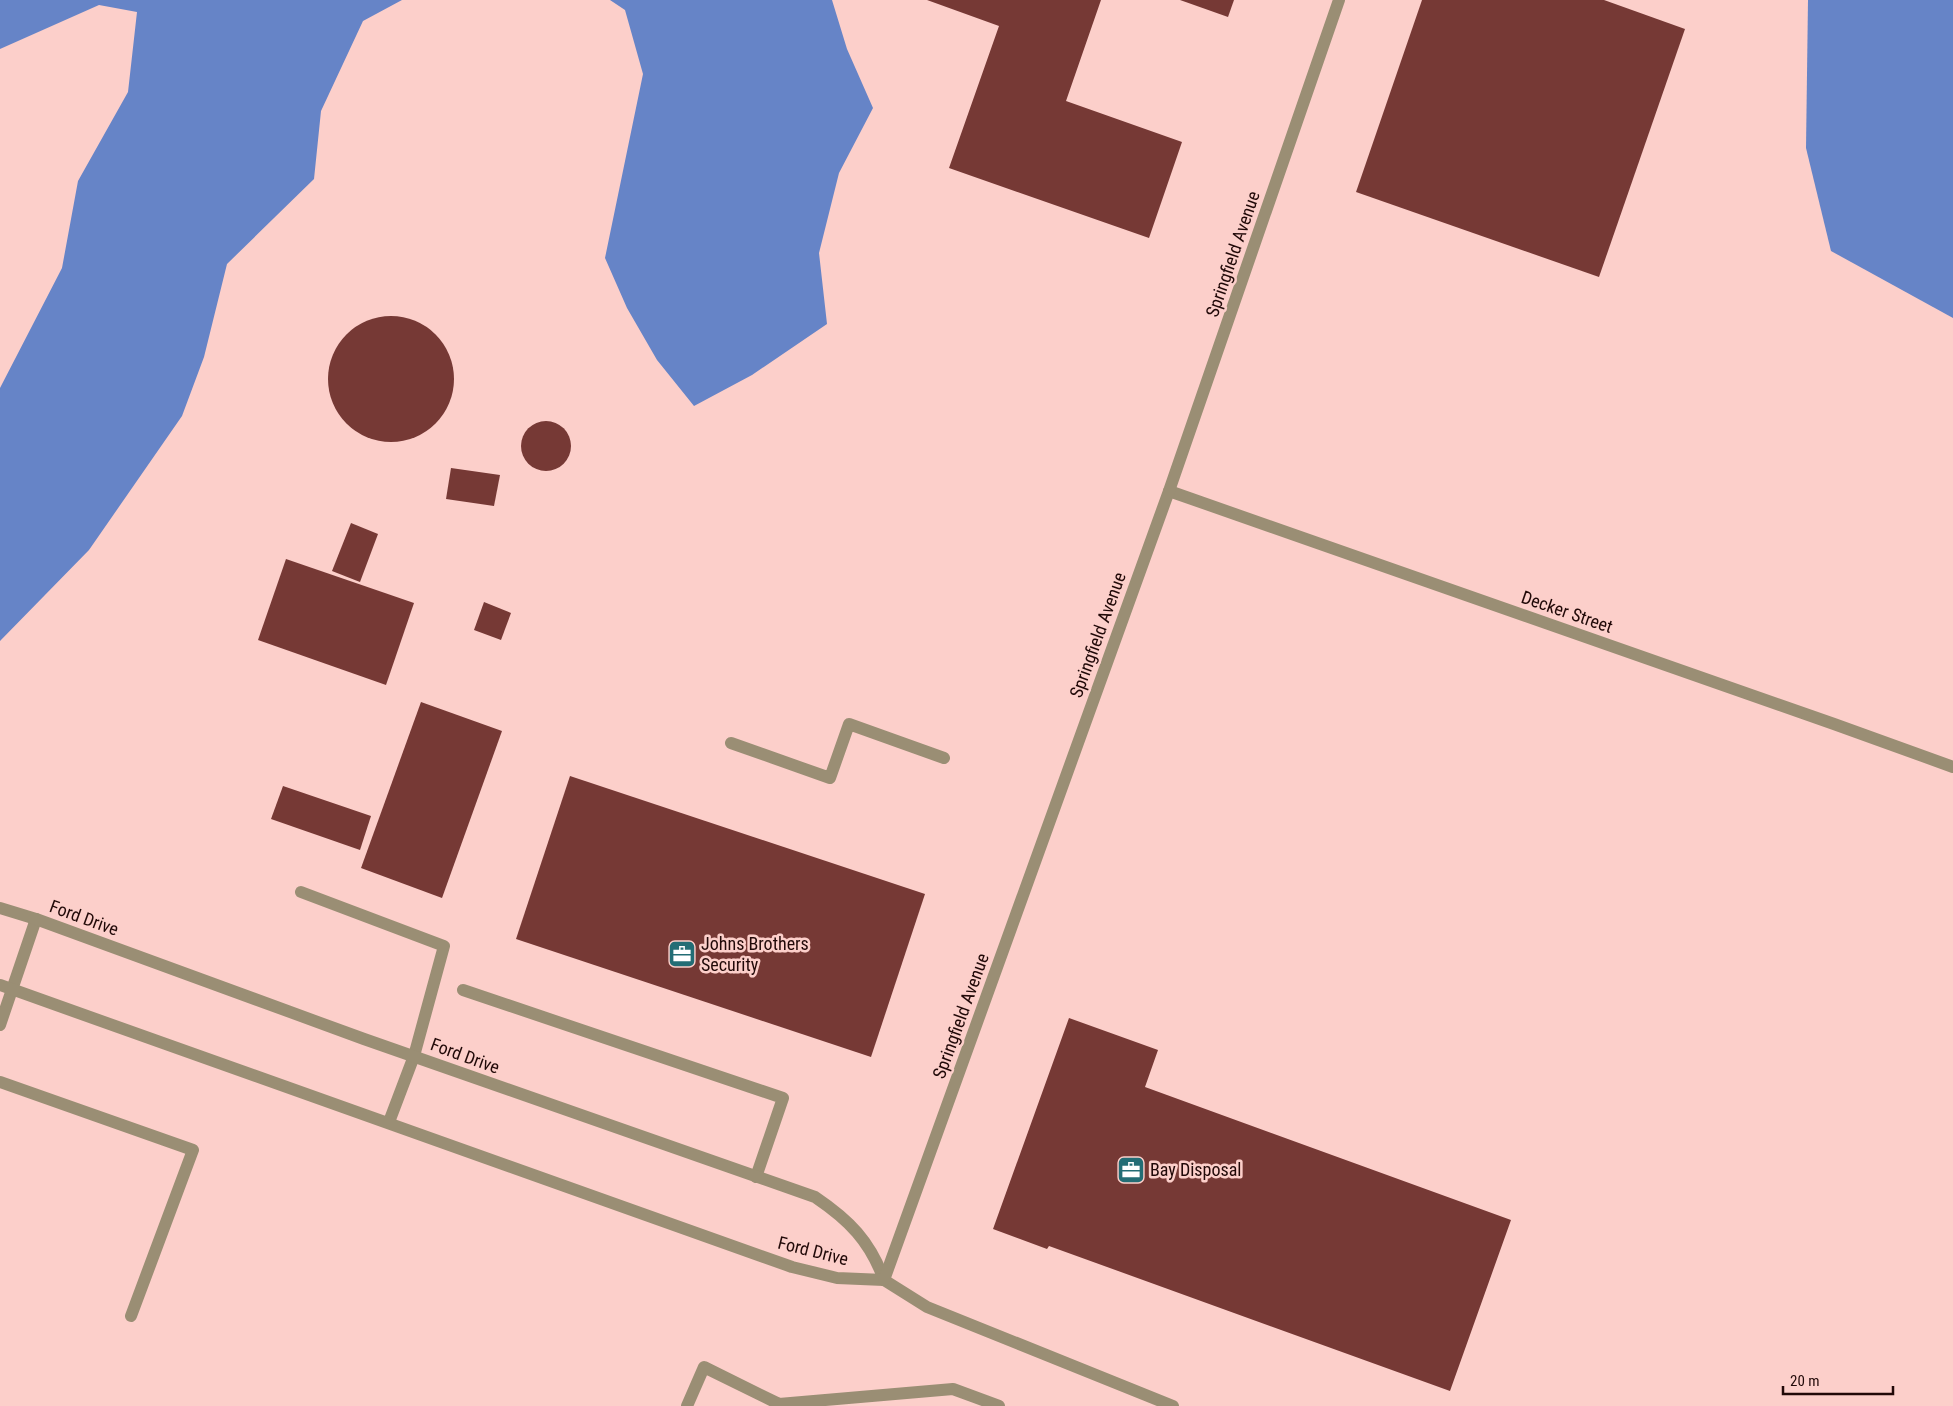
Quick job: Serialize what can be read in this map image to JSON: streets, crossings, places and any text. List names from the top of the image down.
{
  "streets": {
    "street": ["Springfield Avenue", "Decker Street", "Ford Drive"]
  },
  "crossings": [
    ["Springfield Avenue", "Decker Street"],
    ["Springfield Avenue", "Ford Drive"]
  ],
  "places": {
    "office": ["Johns Brothers Security", "Bay Disposal"]
  },
  "scale_bar": "20 m"
}
